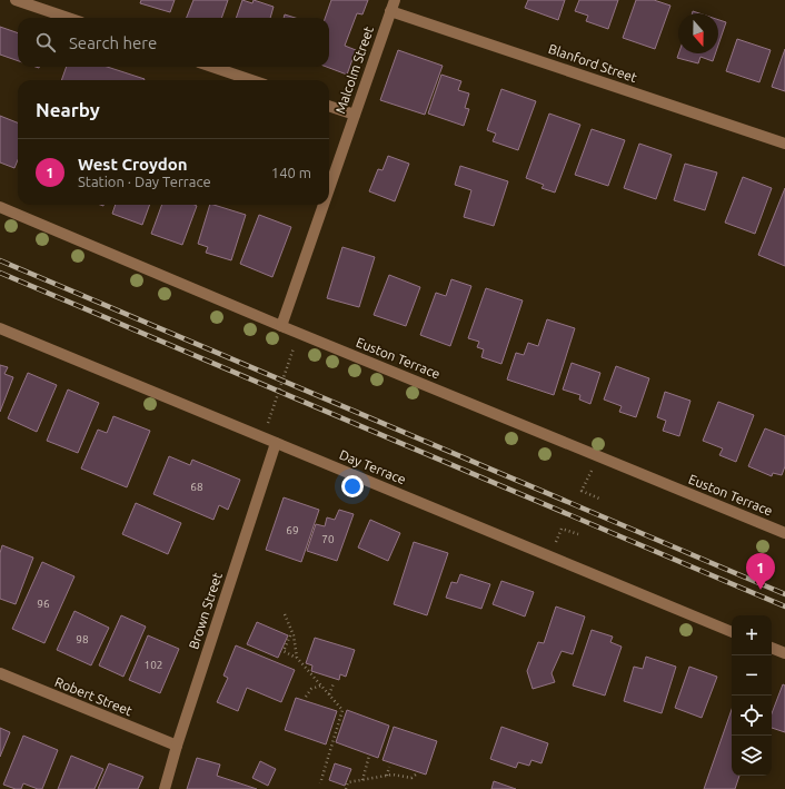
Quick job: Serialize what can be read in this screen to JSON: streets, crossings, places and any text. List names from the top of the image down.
{
  "streets": {
    "street": [
      "Blanford Street",
      "Malcolm Street",
      "Euston Terrace",
      "Day Terrace",
      "Brown Street",
      "Robert Street"
    ]
  },
  "crossings": [
    ["Blanford Street", "Malcolm Street"],
    ["Malcolm Street", "Euston Terrace"],
    ["Day Terrace", "Brown Street"],
    ["Brown Street", "Robert Street"]
  ],
  "house_numbers": [
    "68",
    "69",
    "70",
    "96",
    "98",
    "102"
  ],
  "north": "bottom",
  "page": {
    "search": "Search here",
    "heading": "Nearby",
    "list": [
      {
        "mark": "1",
        "name": "West Croydon",
        "note": "Station · Day Terrace",
        "value": "140 m"
      }
    ],
    "pins": "1",
    "map_buttons": ["+", "−"]
  }
}
